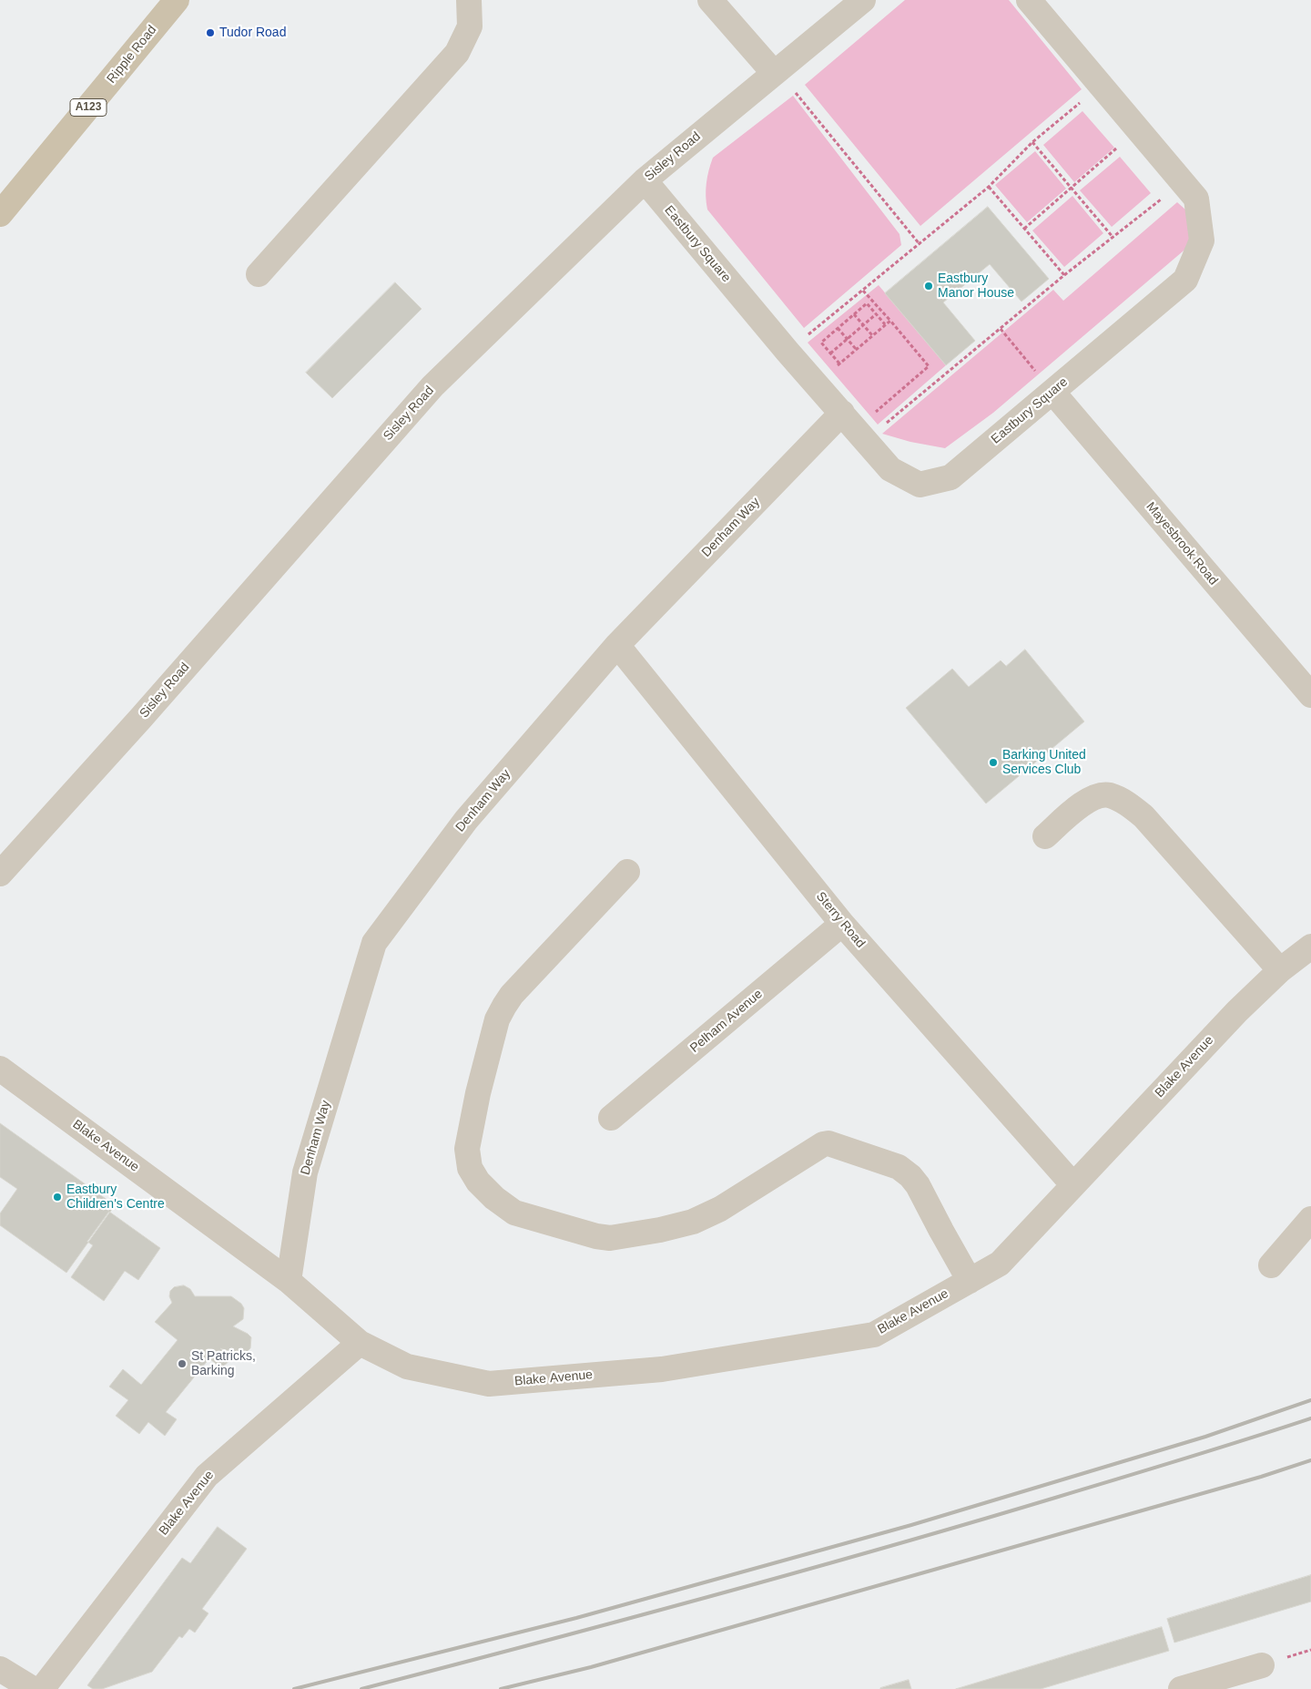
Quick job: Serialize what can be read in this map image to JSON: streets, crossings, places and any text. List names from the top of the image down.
{
  "streets": {
    "main road": ["Ripple Road", "A123"],
    "street": [
      "Sisley Road",
      "Eastbury Square",
      "Denham Way",
      "Mayesbrook Road",
      "Sterry Road",
      "Pelham Avenue",
      "Blake Avenue"
    ]
  },
  "crossings": [
    ["Sisley Road", "Eastbury Square"],
    ["Eastbury Square", "Denham Way"],
    ["Eastbury Square", "Mayesbrook Road"],
    ["Denham Way", "Sterry Road"],
    ["Denham Way", "Blake Avenue"],
    ["Sterry Road", "Pelham Avenue"],
    ["Sterry Road", "Blake Avenue"]
  ],
  "places": [
    "Tudor Road",
    "Eastbury Manor House",
    "Barking United Services Club",
    "Eastbury Children's Centre",
    "St Patricks, Barking"
  ]
}
